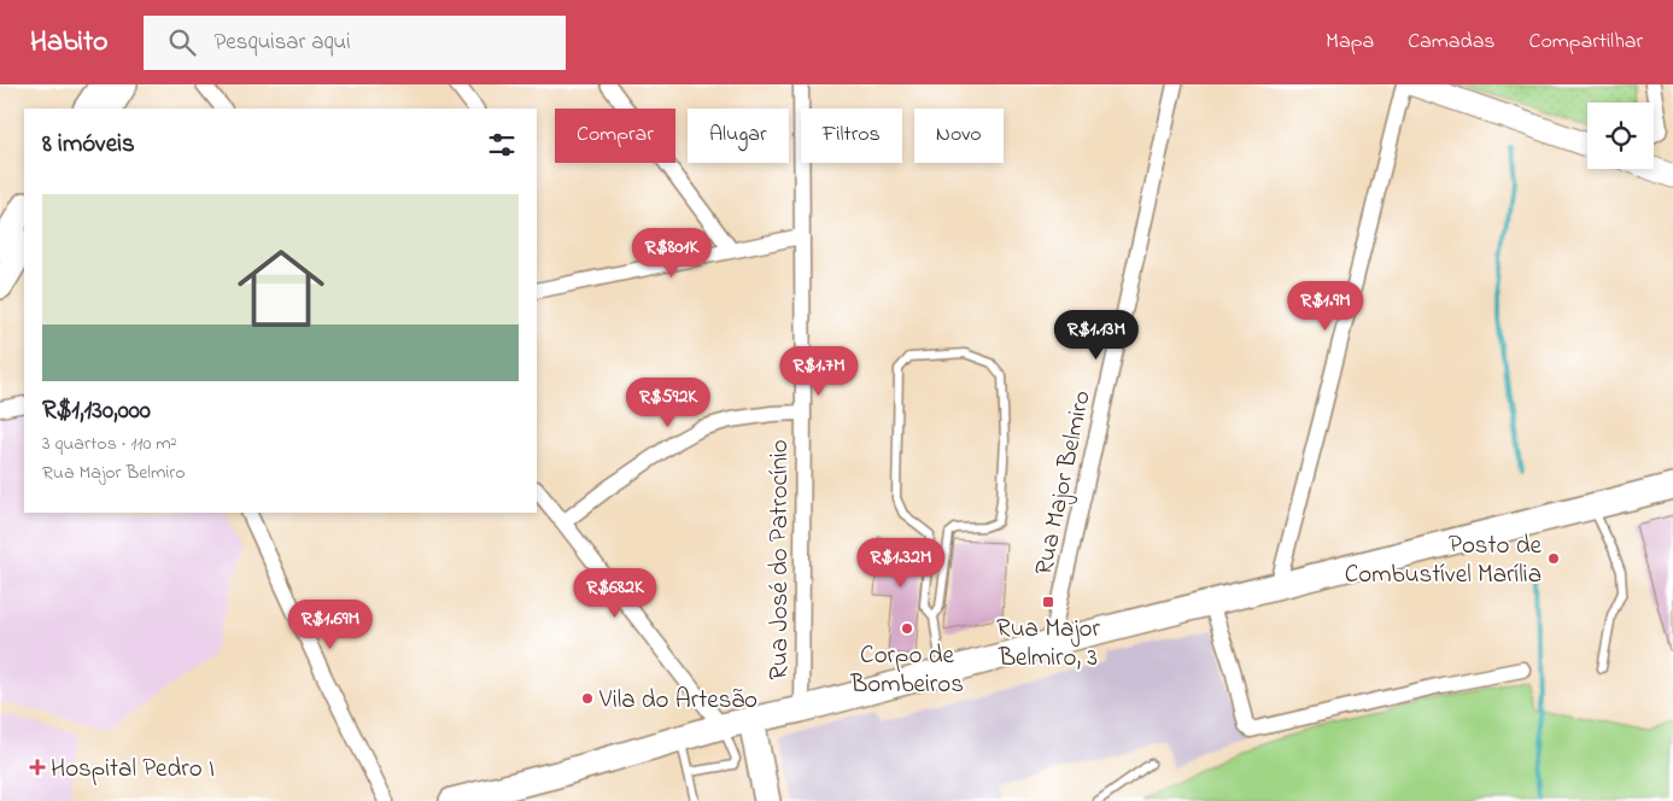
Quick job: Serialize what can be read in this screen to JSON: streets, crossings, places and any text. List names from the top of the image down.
{
  "streets": {
    "street": ["Rua Major Belmiro", "Rua José do Patrocínio"]
  },
  "places": {
    "other": ["Posto de Combustível Marília", "Corpo de Bombeiros", "Vila do Artesão"],
    "transit": ["Rua Major Belmiro, 3"],
    "health": ["Hospital Pedro I"]
  },
  "page": {
    "header": "Habito",
    "search": "Pesquisar aqui",
    "nav": ["Mapa", "Camadas", "Compartilhar"],
    "chip": [
      "Comprar",
      "Alugar",
      "Filtros",
      "Novo"
    ],
    "heading": "8 imóveis",
    "list": [
      {
        "name": "R$1,130,000",
        "note": "3 quartos · 110 m² · Rua Major Belmiro"
      }
    ],
    "price": [
      "R$801K",
      "R$1.9M",
      "R$1.13M",
      "R$1.7M",
      "R$592K",
      "R$1.32M",
      "R$682K",
      "R$1.69M"
    ]
  }
}
